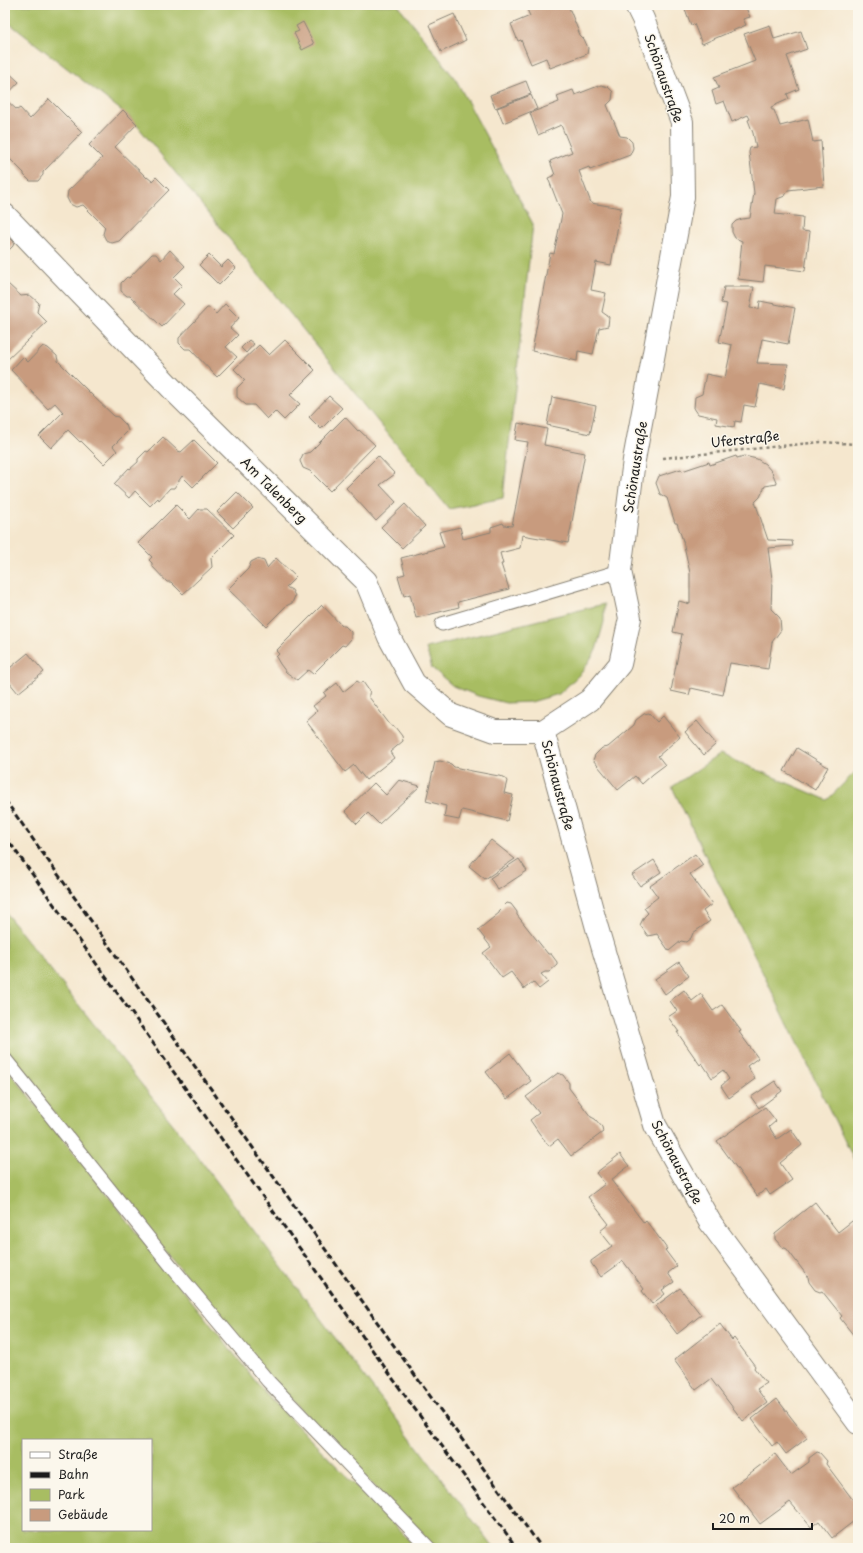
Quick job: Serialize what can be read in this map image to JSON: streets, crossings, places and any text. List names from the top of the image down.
{
  "streets": {
    "street": ["Schönaustraße", "Am Talenberg"],
    "path": ["Uferstraße"]
  },
  "crossings": [
    ["Schönaustraße", "Uferstraße"],
    ["Schönaustraße", "Am Talenberg"]
  ],
  "legend": [
    "Straße",
    "Bahn",
    "Park",
    "Gebäude"
  ],
  "scale_bar": "20 m"
}
